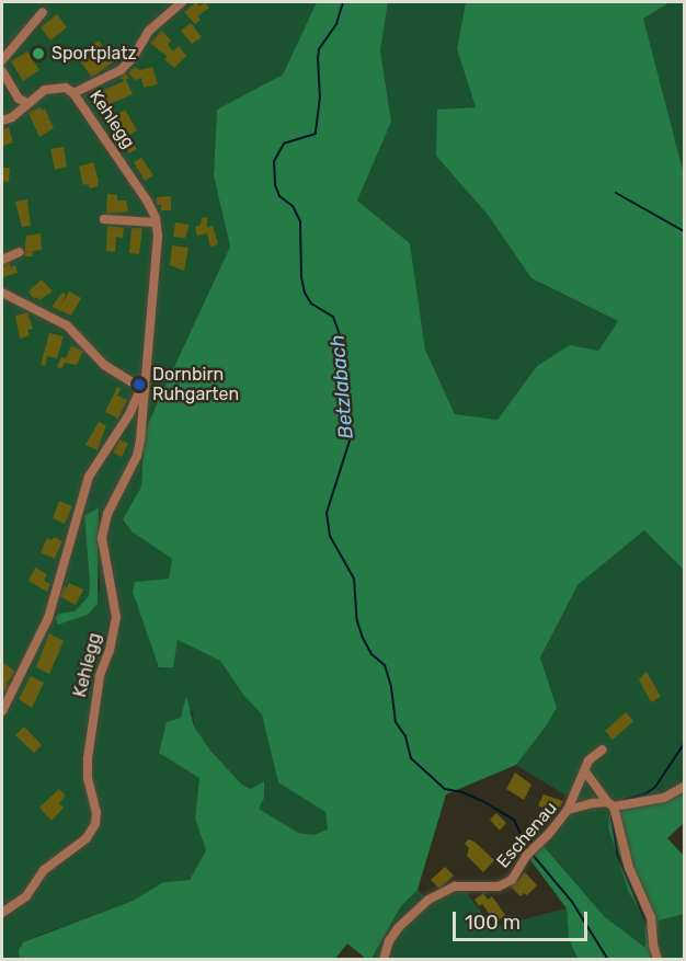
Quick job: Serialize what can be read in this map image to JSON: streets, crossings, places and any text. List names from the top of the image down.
{
  "streets": {
    "street": ["Kehlegg", "Eschenau"]
  },
  "water": ["Betzlabach"],
  "places": ["Sportplatz", "Dornbirn Ruhgarten"],
  "scale_bar": "100 m"
}
